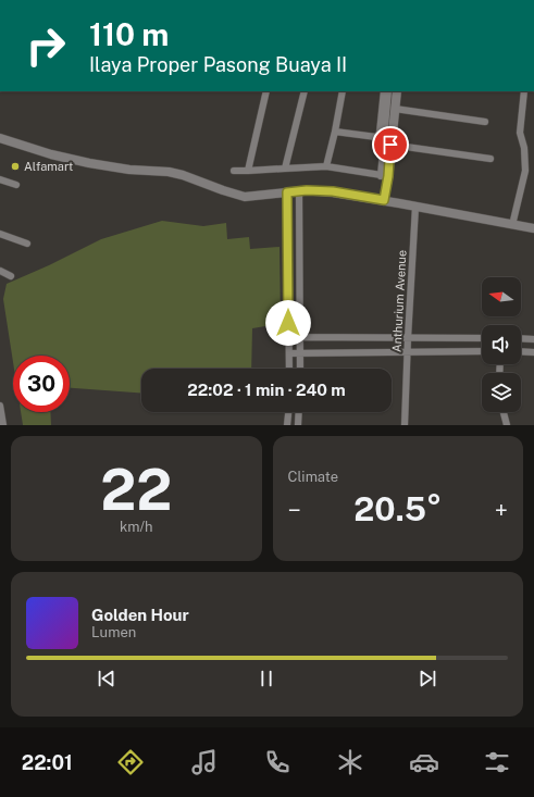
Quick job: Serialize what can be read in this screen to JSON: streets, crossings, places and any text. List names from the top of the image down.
{
  "streets": {
    "street": ["Anthurium Avenue"]
  },
  "places": ["Alfamart"],
  "north": "left",
  "page": {
    "turn": ["110 m", "Ilaya Proper Pasong Buaya II"],
    "limit": "30",
    "trip": "22:02 · 1 min · 240 m",
    "tile": [
      ["22", "km/h"],
      "Climate"
    ],
    "heat": ["−", "20.5°", "+"],
    "song": ["Golden Hour", "Lumen"],
    "tabs": "22:01"
  }
}
